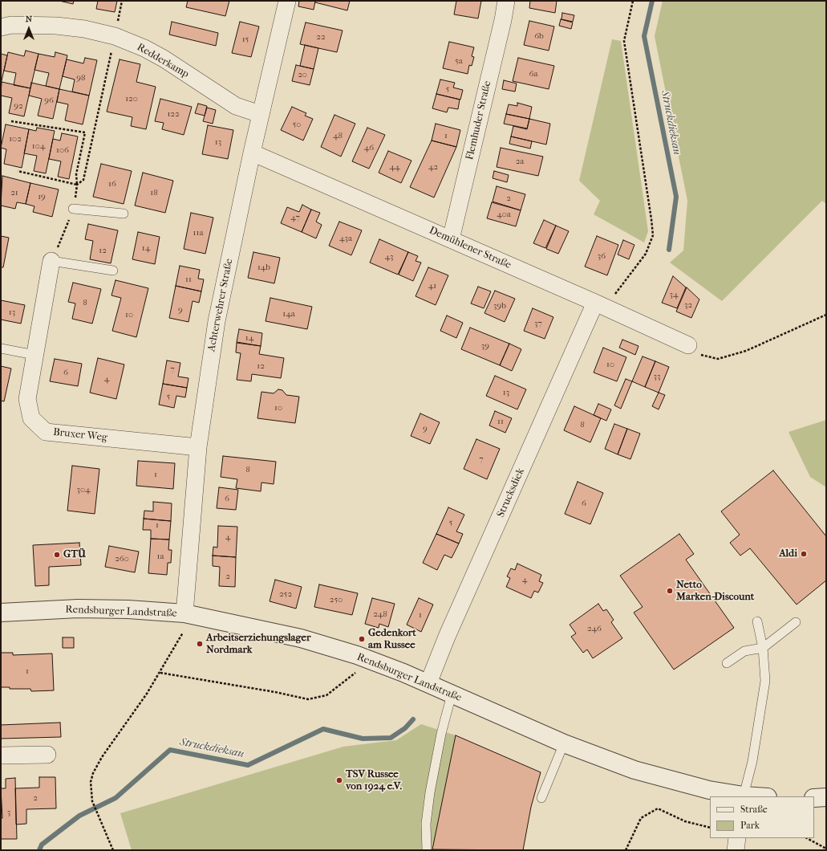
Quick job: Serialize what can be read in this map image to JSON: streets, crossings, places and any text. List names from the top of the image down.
{
  "streets": {
    "street": [
      "Redderkamp",
      "Flemhuder Straße",
      "Demühlener Straße",
      "Achterwehrer Straße",
      "Bruxer Weg",
      "Strucksdiek",
      "Rendsburger Landstraße"
    ]
  },
  "crossings": [
    ["Redderkamp", "Achterwehrer Straße"],
    ["Flemhuder Straße", "Demühlener Straße"],
    ["Demühlener Straße", "Achterwehrer Straße"],
    ["Demühlener Straße", "Strucksdiek"],
    ["Achterwehrer Straße", "Bruxer Weg"],
    ["Achterwehrer Straße", "Rendsburger Landstraße"],
    ["Strucksdiek", "Rendsburger Landstraße"]
  ],
  "water": ["Struckdieksau"],
  "places": [
    "Aldi",
    "GTÜ",
    "Netto Marken-Discount",
    "Gedenkort am Russee",
    "Arbeitserziehungslager Nordmark",
    "TSV Russee von 1924 e.V."
  ],
  "house_numbers": [
    "6b",
    "22",
    "15",
    "5a",
    "6a",
    "20",
    "98",
    "5",
    "120",
    "96",
    "92",
    "122",
    "50",
    "48",
    "1",
    "102",
    "13",
    "104",
    "46",
    "106",
    "2a",
    "44",
    "42",
    "16",
    "21",
    "18",
    "19",
    "2",
    "40a",
    "47",
    "11a",
    "43a",
    "14",
    "12",
    "36",
    "43",
    "14b",
    "11",
    "41",
    "34",
    "8",
    "32",
    "39b",
    "9",
    "13",
    "14a",
    "10",
    "37",
    "14",
    "39",
    "10",
    "12",
    "7",
    "6",
    "33",
    "4",
    "13",
    "5",
    "10",
    "11",
    "8",
    "9",
    "7",
    "8",
    "1",
    "304",
    "6",
    "6",
    "5",
    "1",
    "4",
    "1a",
    "260",
    "2",
    "4",
    "252",
    "250",
    "248",
    "1",
    "246",
    "1",
    "2",
    "3"
  ],
  "legend": ["Straße", "Park"],
  "north": "top"
}
